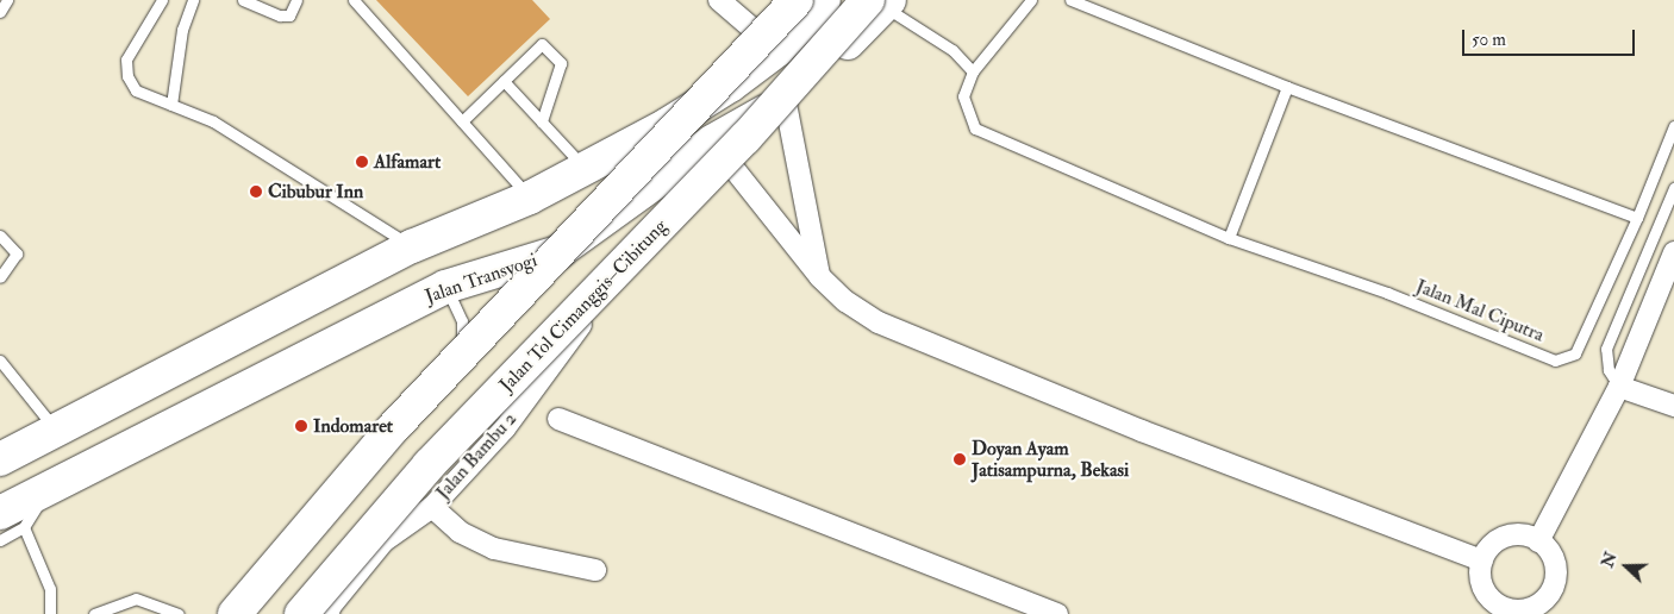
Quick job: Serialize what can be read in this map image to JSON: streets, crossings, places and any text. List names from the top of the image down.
{
  "streets": {
    "highway": ["Jalan Transyogi", "Jalan Tol Cimanggis–Cibitung"],
    "street": ["Jalan Bambu 2"],
    "lane": ["Jalan Mal Ciputra"]
  },
  "crossings": [
    ["Jalan Transyogi", "Jalan Tol Cimanggis–Cibitung"],
    ["Jalan Transyogi", "Jalan Bambu 2"]
  ],
  "places": [
    "Alfamart",
    "Cibubur Inn",
    "Indomaret",
    "Doyan Ayam Jatisampurna, Bekasi"
  ],
  "scale_bar": "50 m",
  "north": "left"
}
